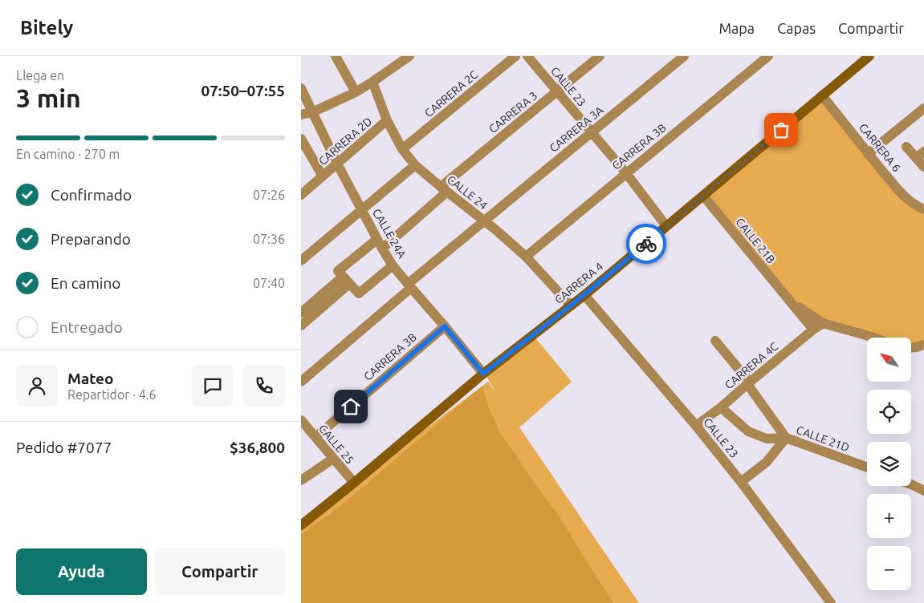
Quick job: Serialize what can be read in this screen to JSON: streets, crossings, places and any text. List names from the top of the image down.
{
  "streets": {
    "main road": ["CARRERA 4"],
    "street": [
      "CALLE 23",
      "CARRERA 2C",
      "CARRERA 3",
      "CARRERA 3A",
      "CARRERA 2D",
      "CARRERA 3B",
      "CARRERA 6",
      "CALLE 24",
      "CALLE 24A",
      "CALLE 21B",
      "CARRERA 4C",
      "CALLE 21D",
      "CALLE 25"
    ]
  },
  "crossings": [
    ["CALLE 23", "CARRERA 3"],
    ["CALLE 23", "CARRERA 3A"],
    ["CALLE 23", "CARRERA 3B"],
    ["CALLE 23", "CARRERA 4"],
    ["CALLE 23", "CARRERA 4C"],
    ["CARRERA 2C", "CALLE 24"],
    ["CARRERA 3", "CALLE 24"],
    ["CARRERA 3A", "CALLE 24"],
    ["CARRERA 2D", "CALLE 24"],
    ["CARRERA 2D", "CALLE 24A"],
    ["CARRERA 3B", "CALLE 24"],
    ["CARRERA 3B", "CALLE 24A"],
    ["CARRERA 3B", "CALLE 25"],
    ["CARRERA 6", "CARRERA 4"],
    ["CALLE 24", "CARRERA 4"],
    ["CALLE 24A", "CARRERA 4"],
    ["CALLE 21B", "CARRERA 4"],
    ["CALLE 21B", "CARRERA 4C"],
    ["CARRERA 4", "CALLE 25"]
  ],
  "north": "top left",
  "page": {
    "header": "Bitely",
    "nav": ["Mapa", "Capas", "Compartir"],
    "heading": ["3 min", "Llega en", "07:50–07:55"],
    "panel": [
      "Mateo",
      "Repartidor · 4.6",
      "Pedido #7077",
      "$36,800"
    ],
    "bar": "En camino · 270 m",
    "list": [
      ["Confirmado", "07:26"],
      ["Preparando", "07:36"],
      ["En camino", "07:40"],
      "Entregado"
    ],
    "map_buttons": ["+", "−"],
    "buttons": ["Ayuda", "Compartir"]
  }
}
